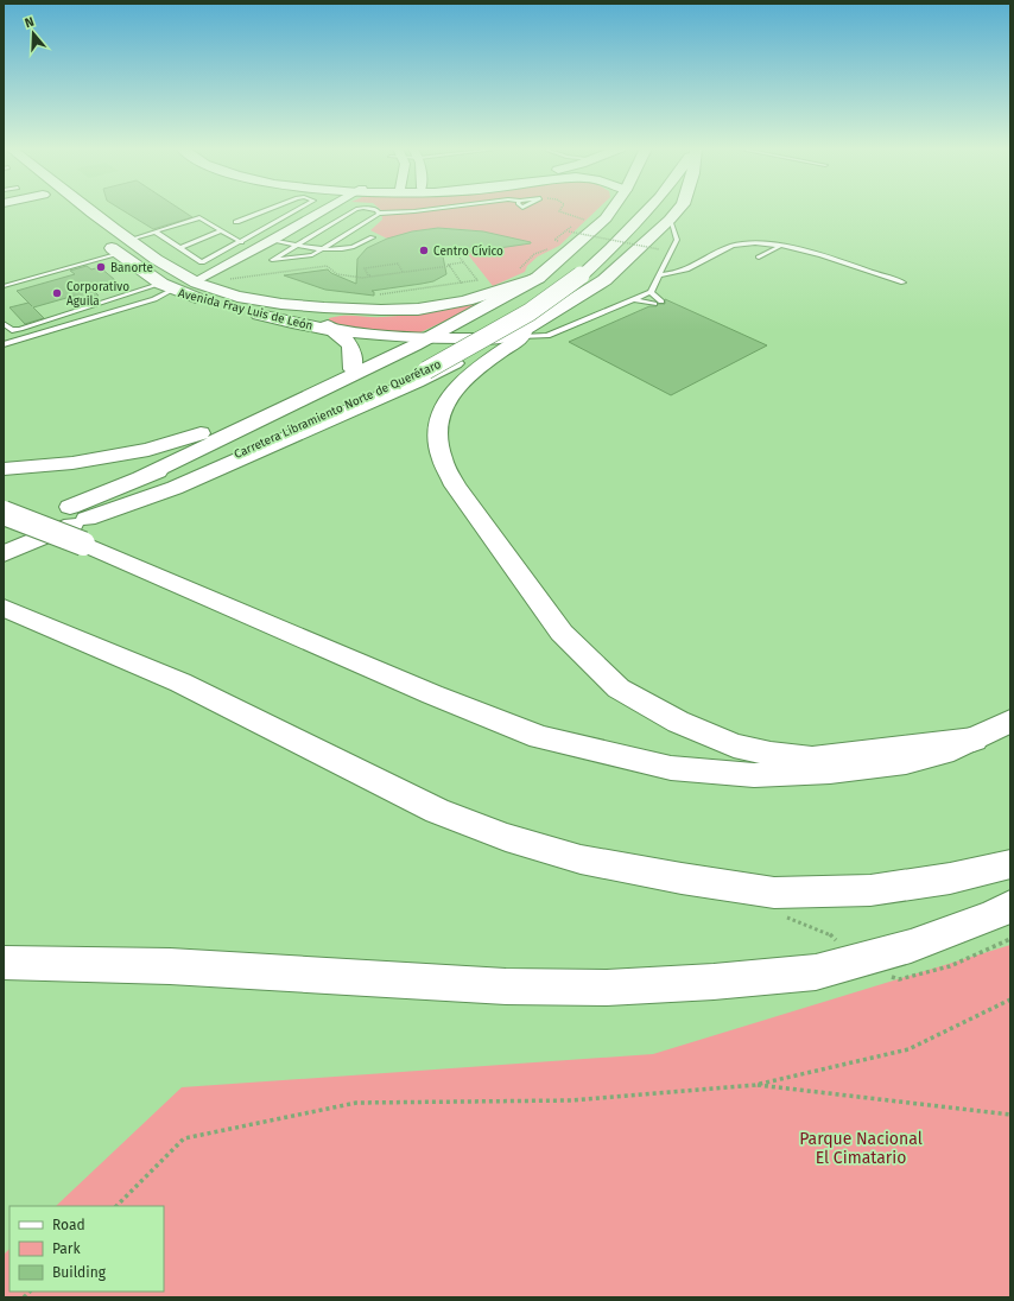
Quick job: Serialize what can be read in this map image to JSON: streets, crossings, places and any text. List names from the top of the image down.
{
  "streets": {
    "main road": ["Avenida Fray Luis de León", "Carretera Libramiento Norte de Querétaro"]
  },
  "parks": ["Parque Nacional El Cimatario"],
  "places": ["Centro Cívico", "Banorte", "Corporativo Aguila"],
  "legend": ["Road", "Park", "Building"],
  "north": "top"
}
